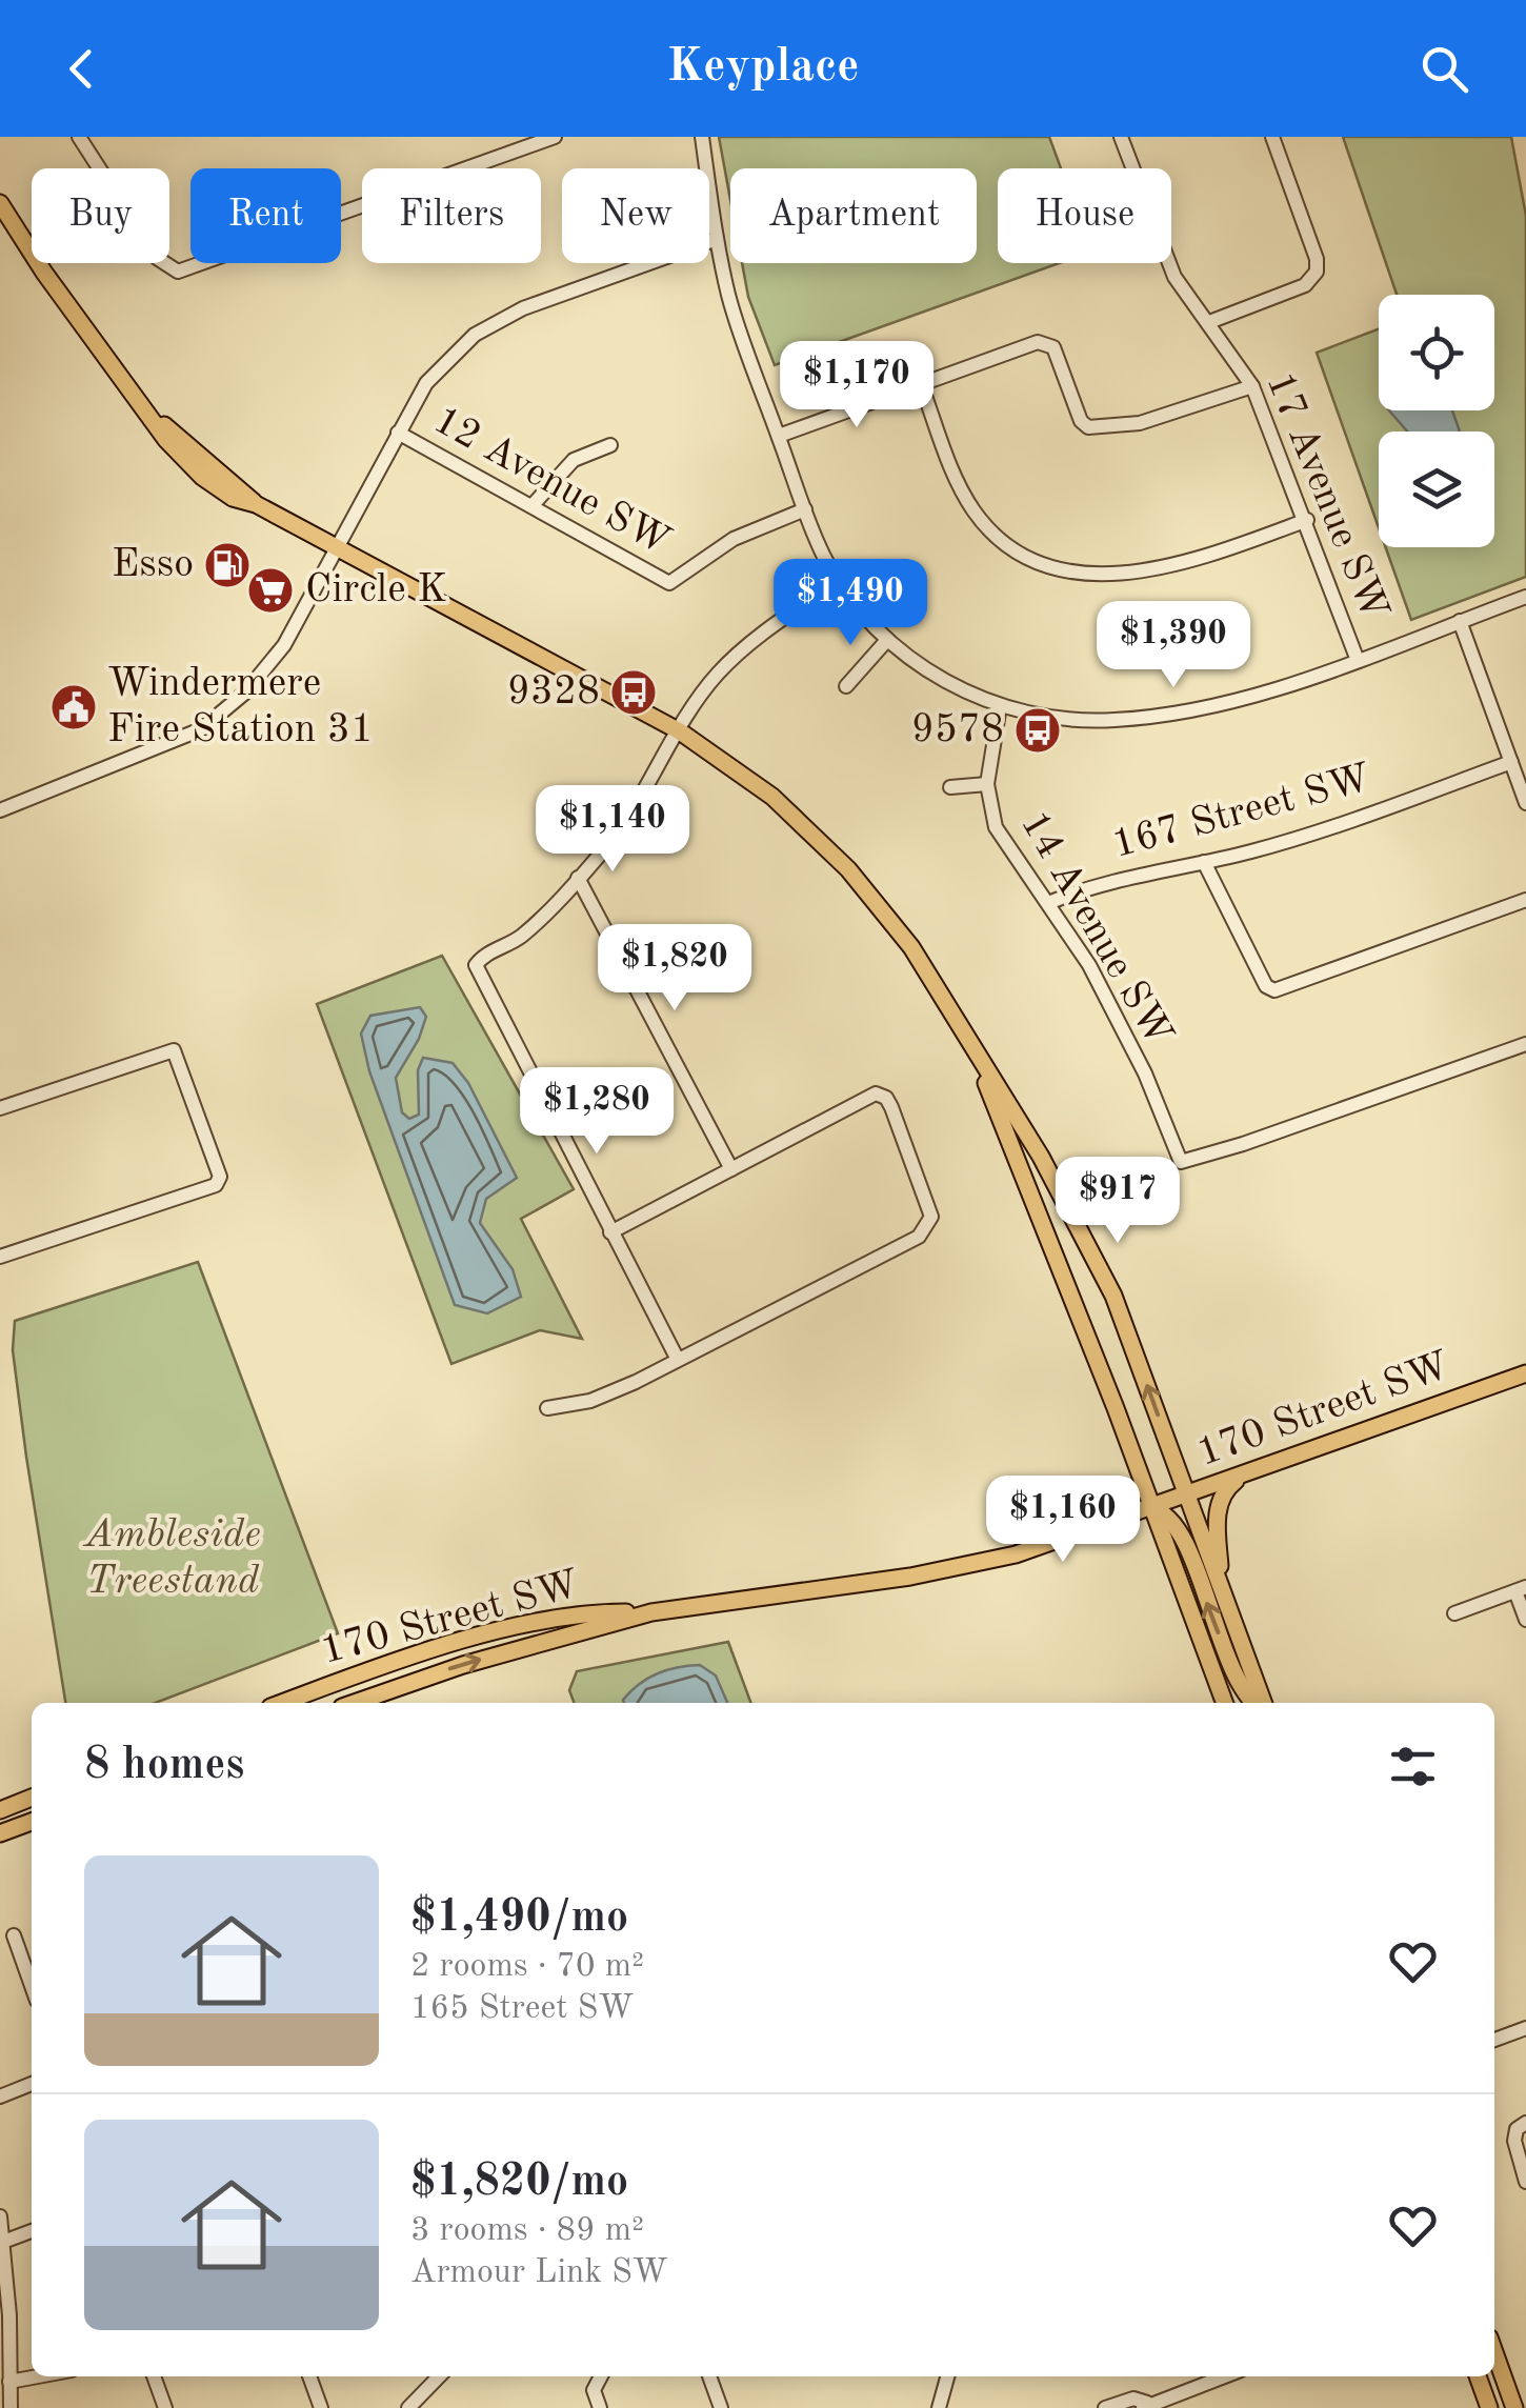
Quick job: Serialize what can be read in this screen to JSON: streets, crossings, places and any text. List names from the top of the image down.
{
  "streets": {
    "main road": ["170 Street SW"],
    "street": [
      "12 Avenue SW",
      "17 Avenue SW",
      "167 Street SW",
      "14 Avenue SW"
    ]
  },
  "crossings": [
    ["167 Street SW", "14 Avenue SW"]
  ],
  "parks": ["Ambleside Treestand"],
  "places": {
    "fuel station": ["Esso"],
    "supermarket": ["Circle K"],
    "bus stop": ["9328", "9578"],
    "public building": ["Windermere Fire Station 31"]
  },
  "page": {
    "header": "Keyplace",
    "chip": [
      "Buy",
      "Rent",
      "Filters",
      "New",
      "Apartment",
      "House"
    ],
    "price": [
      "$1,170",
      "$1,490",
      "$1,390",
      "$1,140",
      "$1,820",
      "$1,280",
      "$917",
      "$1,160"
    ],
    "heading": "8 homes",
    "list": [
      {
        "name": "$1,490/mo",
        "note": "2 rooms · 70 m² · 165 Street SW"
      },
      {
        "name": "$1,820/mo",
        "note": "3 rooms · 89 m² · Armour Link SW"
      }
    ]
  }
}
